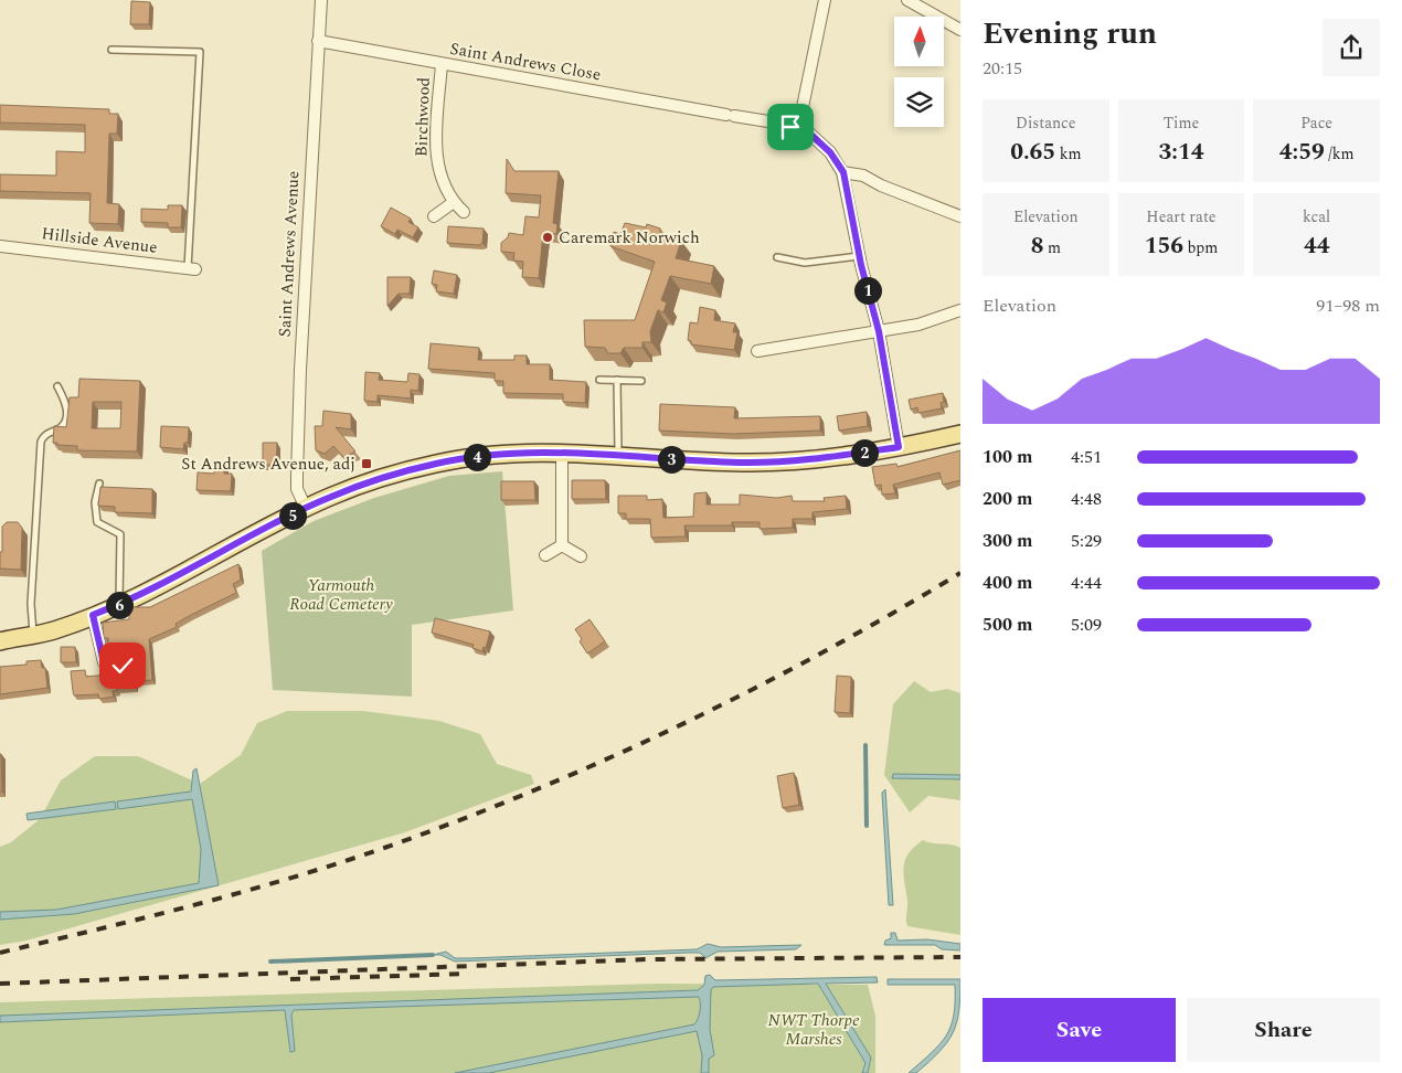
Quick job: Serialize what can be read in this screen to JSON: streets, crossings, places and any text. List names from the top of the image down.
{
  "streets": {
    "street": [
      "Saint Andrews Close",
      "Birchwood",
      "Hillside Avenue",
      "Saint Andrews Avenue"
    ]
  },
  "crossings": [
    ["Saint Andrews Close", "Birchwood"],
    ["Saint Andrews Close", "Saint Andrews Avenue"]
  ],
  "parks": ["Yarmouth Road Cemetery", "NWT Thorpe Marshes"],
  "places": {
    "other": ["Caremark Norwich"],
    "transit": ["St Andrews Avenue, adj"]
  },
  "north": "top",
  "page": {
    "heading": ["Evening run", "20:15"],
    "stats": [
      ["Distance", "0.65 km"],
      ["Time", "3:14"],
      ["Pace", "4:59 /km"],
      ["Elevation", "8 m"],
      ["Heart rate", "156 bpm"],
      ["kcal", "44"]
    ],
    "pins": [
      "1",
      "2",
      "4",
      "3",
      "5",
      "6"
    ],
    "chart": ["Elevation", "91–98 m"],
    "list": [
      {
        "name": "100 m",
        "note": "4:51"
      },
      {
        "name": "200 m",
        "note": "4:48"
      },
      {
        "name": "300 m",
        "note": "5:29"
      },
      {
        "name": "400 m",
        "note": "4:44"
      },
      {
        "name": "500 m",
        "note": "5:09"
      }
    ],
    "buttons": ["Save", "Share"]
  }
}
